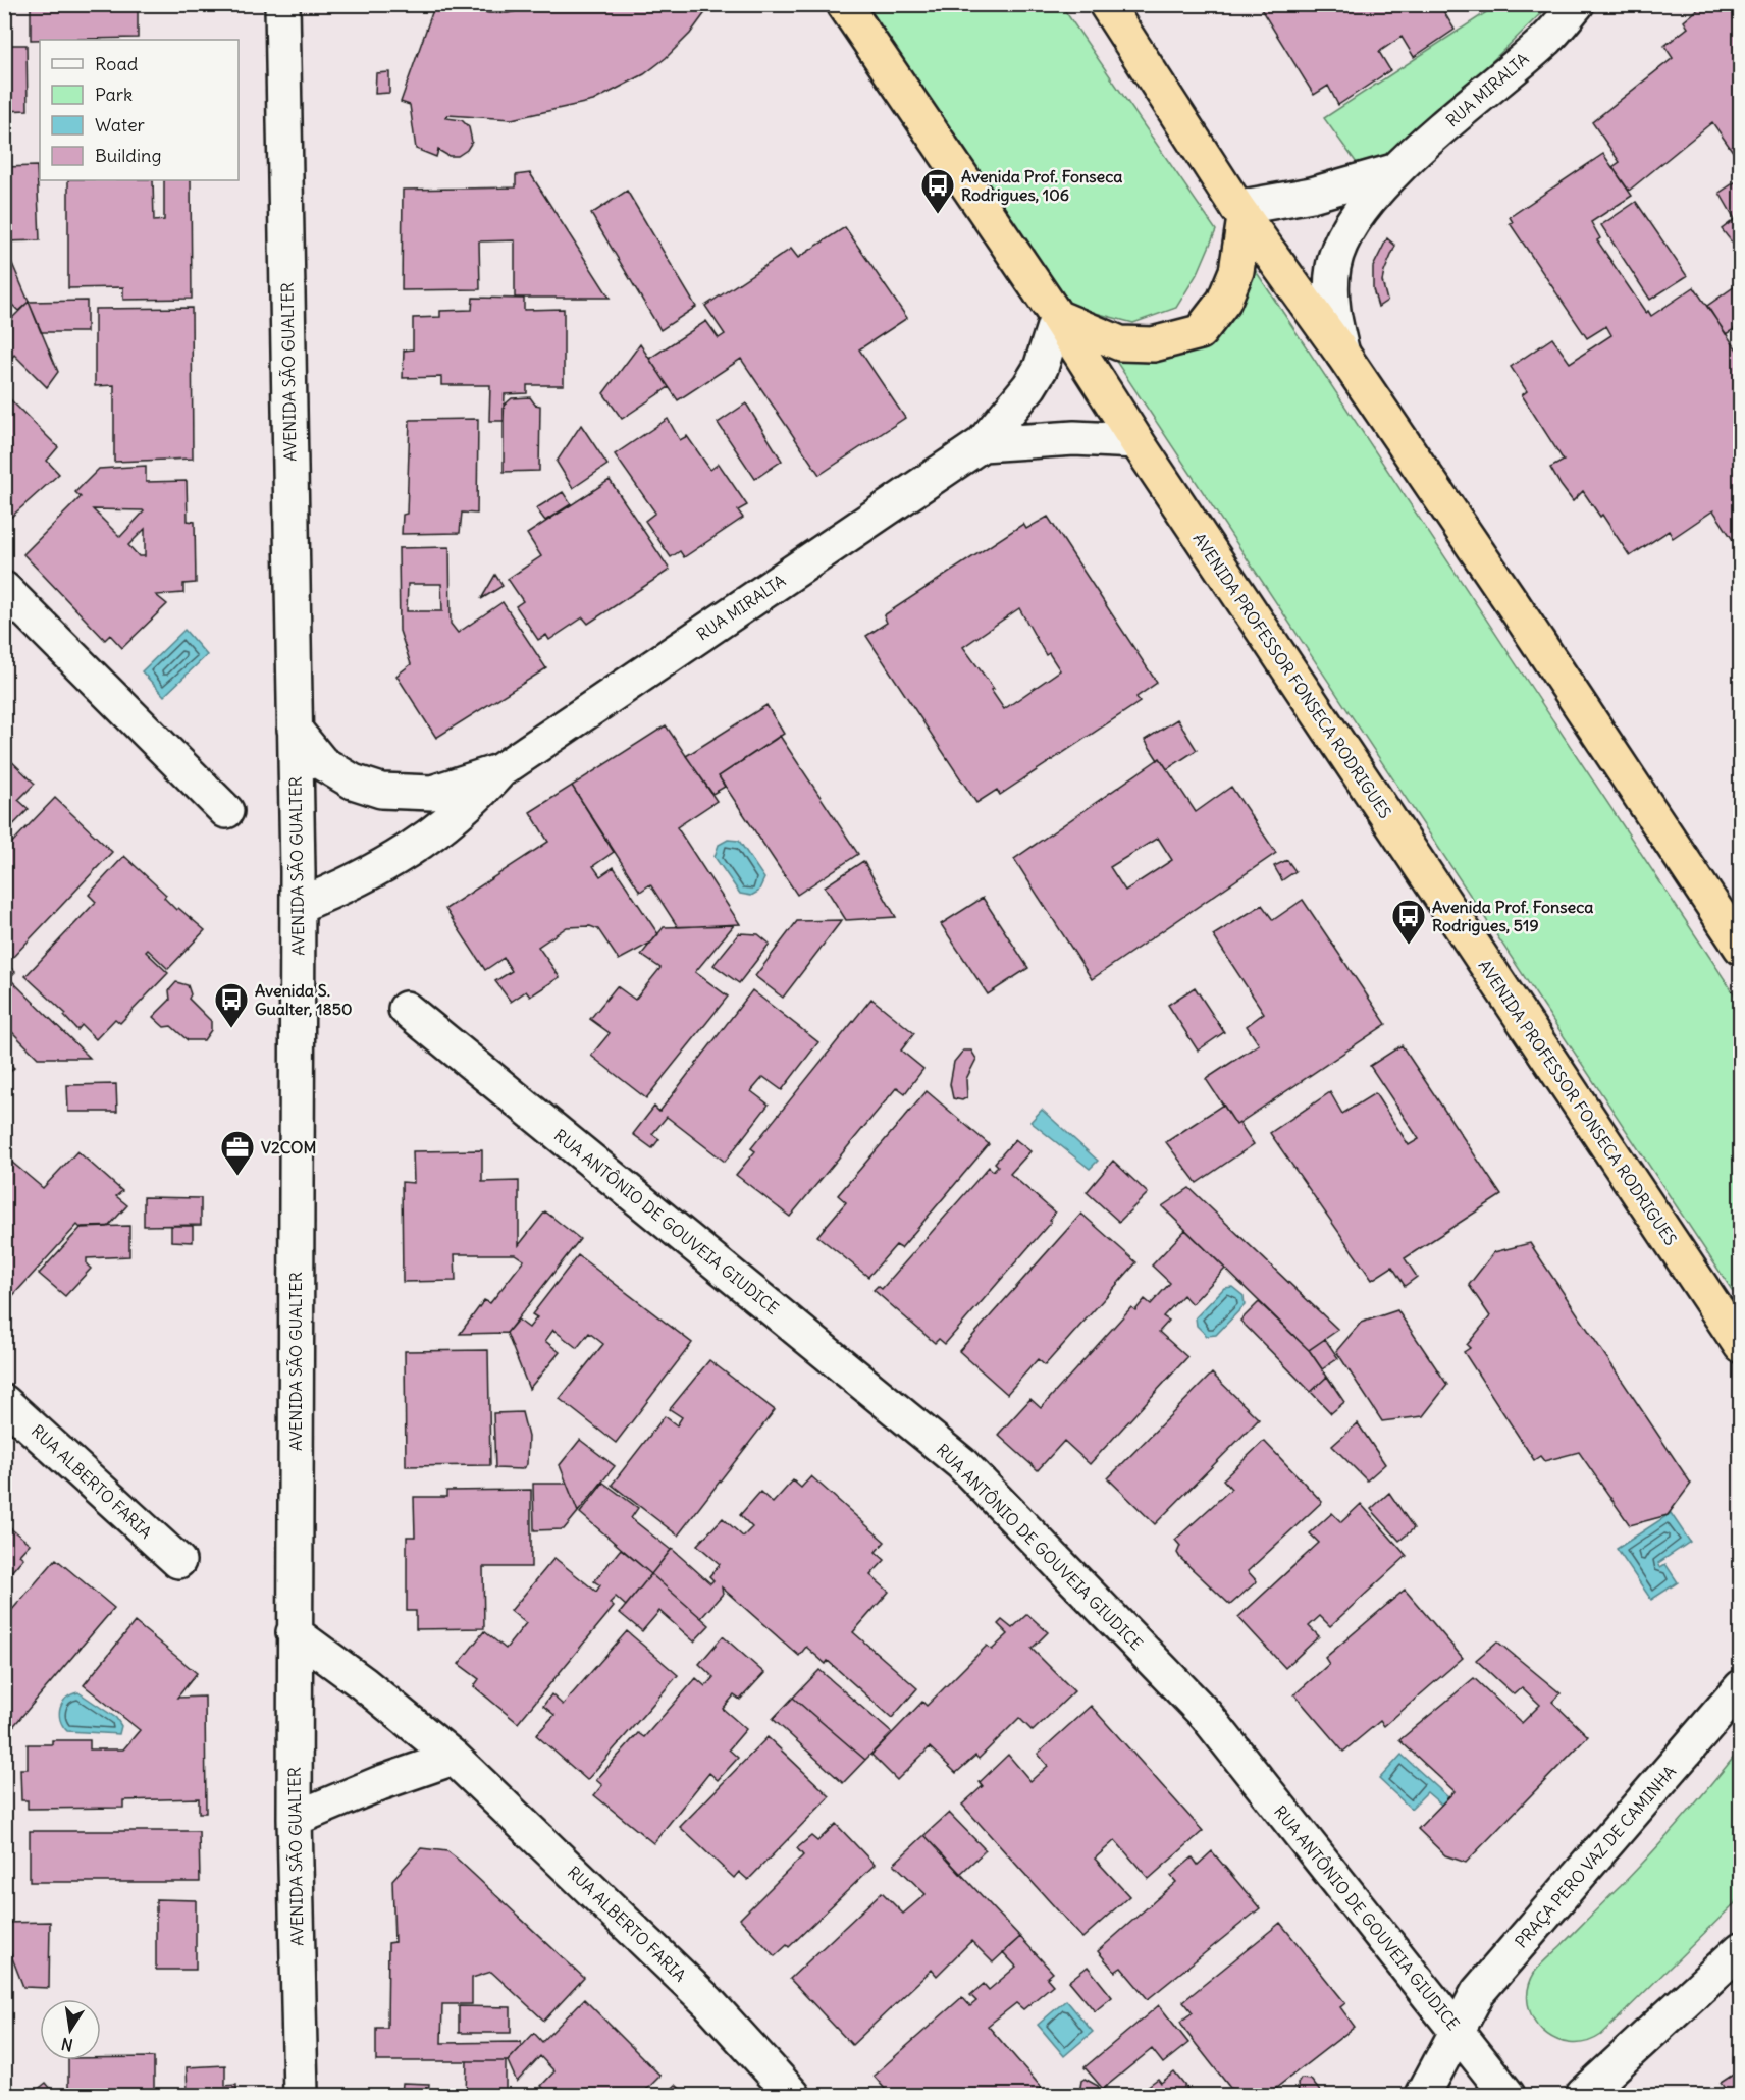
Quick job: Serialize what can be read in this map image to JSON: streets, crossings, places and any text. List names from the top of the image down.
{
  "streets": {
    "highway": ["AVENIDA PROFESSOR FONSECA RODRIGUES"],
    "street": [
      "RUA MIRALTA",
      "AVENIDA SÃO GUALTER",
      "RUA ANTÔNIO DE GOUVEIA GIUDICE",
      "RUA ALBERTO FARIA",
      "PRAÇA PERO VAZ DE CAMINHA"
    ]
  },
  "crossings": [
    ["RUA MIRALTA", "AVENIDA SÃO GUALTER"],
    ["RUA MIRALTA", "AVENIDA PROFESSOR FONSECA RODRIGUES"],
    ["AVENIDA SÃO GUALTER", "RUA ALBERTO FARIA"],
    ["RUA ANTÔNIO DE GOUVEIA GIUDICE", "PRAÇA PERO VAZ DE CAMINHA"]
  ],
  "places": {
    "bus stop": ["Avenida Prof. Fonseca Rodrigues, 106", "Avenida Prof. Fonseca Rodrigues, 519", "Avenida S. Gualter, 1850"],
    "office": ["V2COM"]
  },
  "legend": [
    "Road",
    "Park",
    "Water",
    "Building"
  ],
  "north": "bottom"
}
